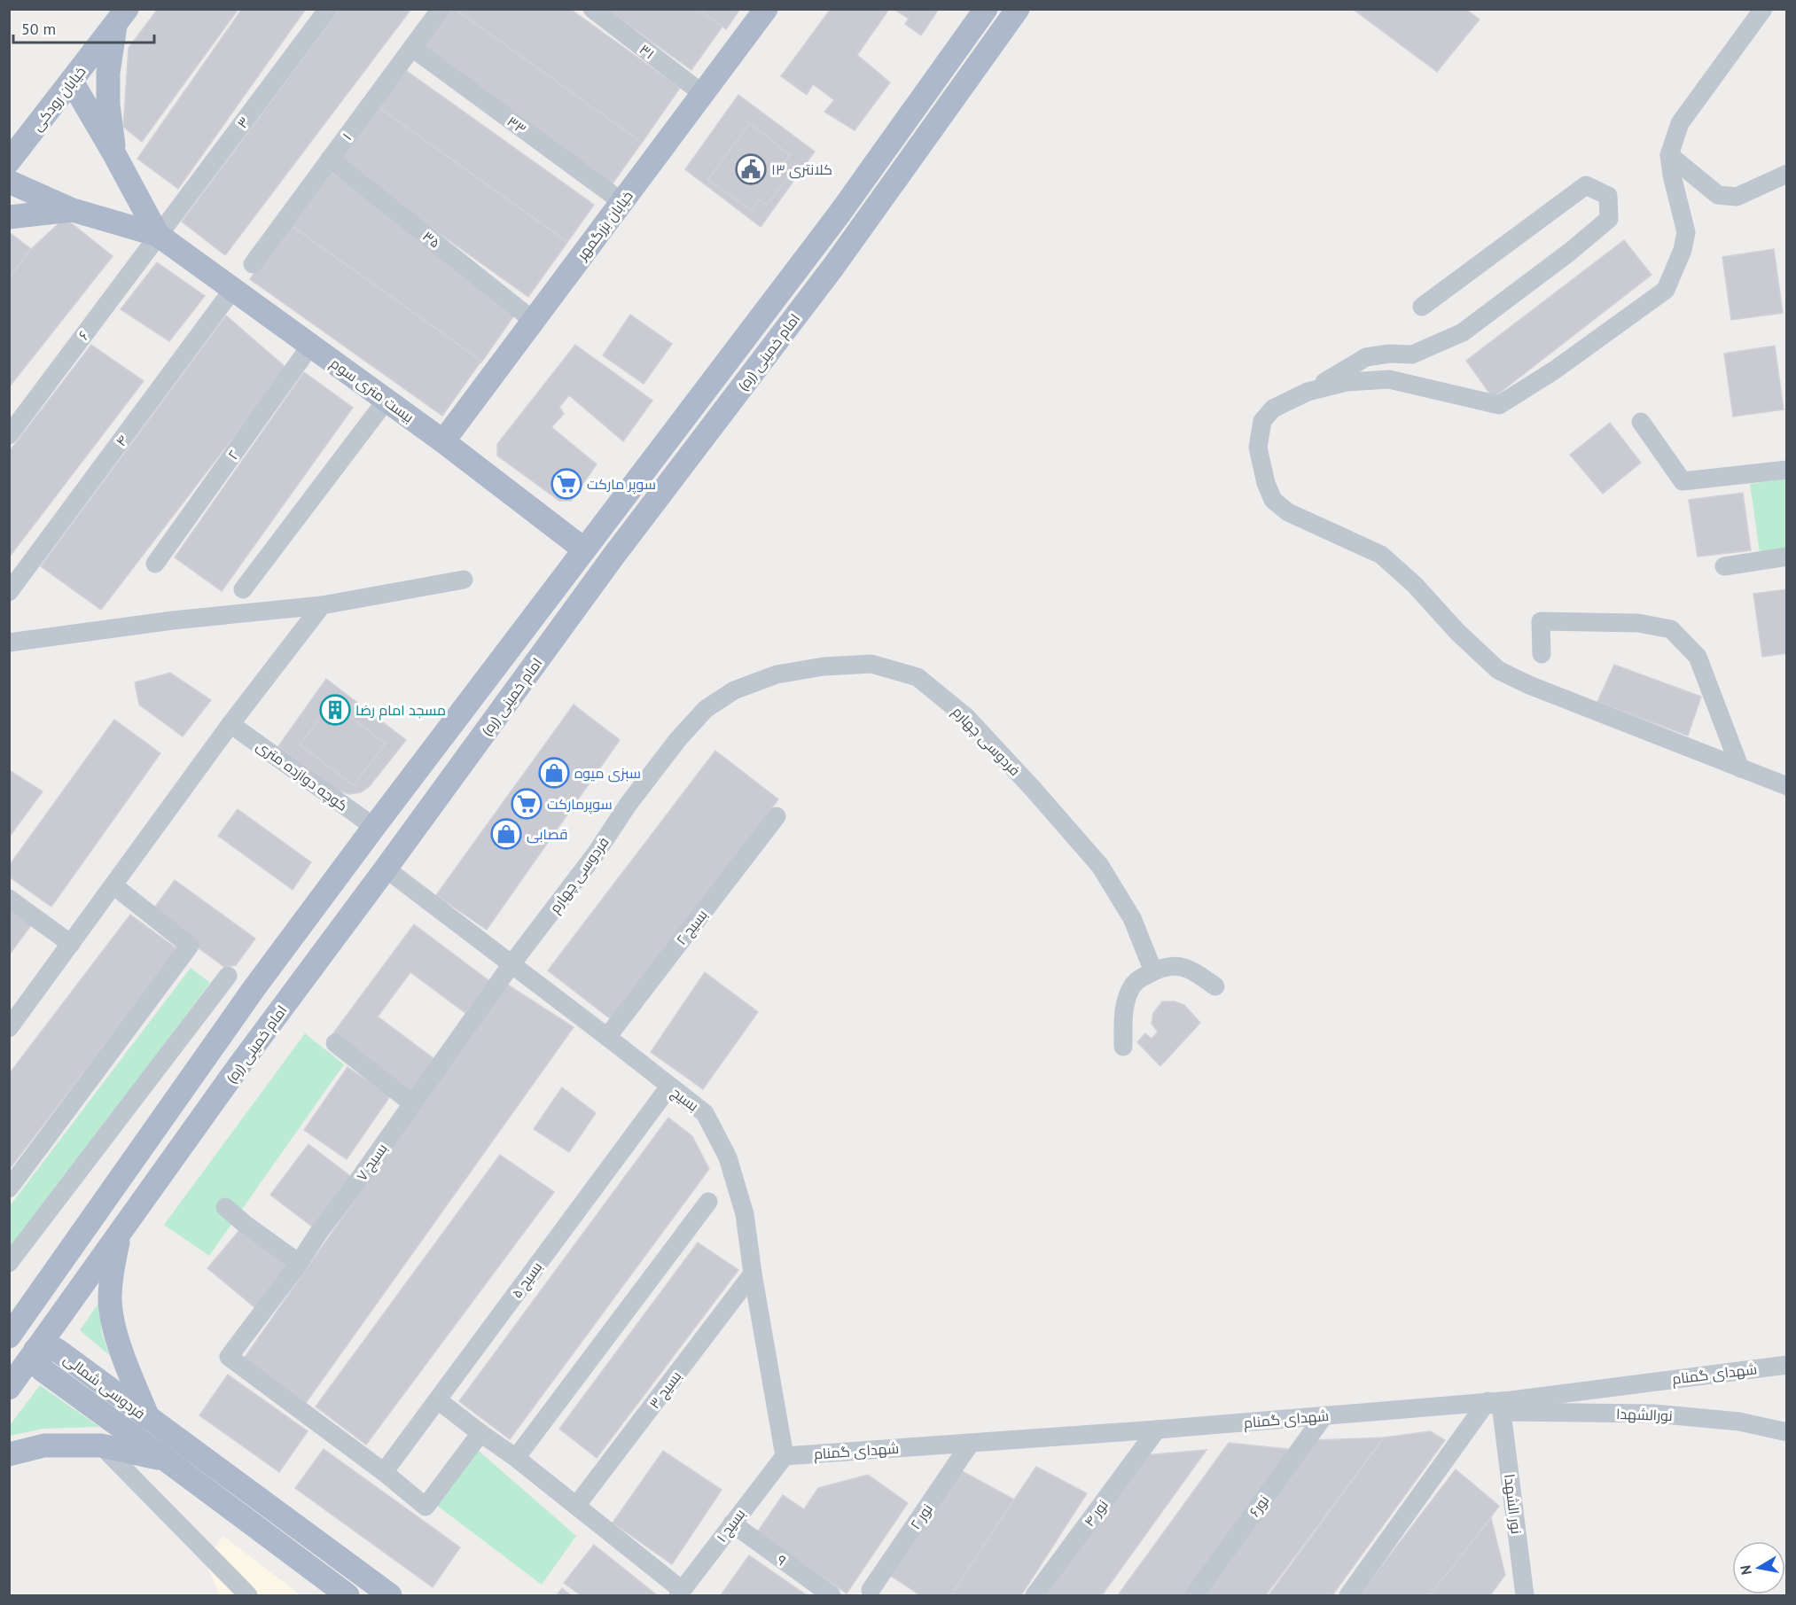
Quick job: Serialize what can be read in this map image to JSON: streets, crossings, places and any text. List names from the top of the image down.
{
  "streets": {
    "main road": [
      "خیابان رودکی",
      "خیابان بزرگمهر",
      "امام خمینی (ره)",
      "بیست متری سوم",
      "فردوسی شمالی"
    ],
    "street": [
      "۳۱",
      "۳",
      "۳۳",
      "۱",
      "۳۵",
      "۶",
      "۴",
      "۲",
      "فردوسی چهارم",
      "کوچه دوازده متری",
      "بسیج ۲",
      "بسیج",
      "بسیج ۷",
      "بسیج ۵",
      "شهدای گمنام",
      "بسیج ۳",
      "نورالشهدا",
      "نور الشهدا",
      "نور۶",
      "نور ۴",
      "نور ۲",
      "بسیج ۱",
      "۹"
    ]
  },
  "crossings": [
    ["۳۱", "خیابان بزرگمهر"],
    ["خیابان رودکی", "بیست متری سوم"],
    ["۳", "۶"],
    ["۳", "بیست متری سوم"],
    ["۳۳", "۱"],
    ["۳۳", "خیابان بزرگمهر"],
    ["۱", "۳۵"],
    ["خیابان بزرگمهر", "۳۵"],
    ["خیابان بزرگمهر", "بیست متری سوم"],
    ["۶", "بیست متری سوم"],
    ["امام خمینی (ره)", "بیست متری سوم"],
    ["امام خمینی (ره)", "کوچه دوازده متری"],
    ["امام خمینی (ره)", "بسیج"],
    ["امام خمینی (ره)", "فردوسی شمالی"],
    ["بیست متری سوم", "۴"],
    ["بیست متری سوم", "۲"],
    ["فردوسی چهارم", "بسیج"],
    ["فردوسی چهارم", "بسیج ۷"],
    ["بسیج ۲", "بسیج"],
    ["بسیج", "بسیج ۷"],
    ["بسیج", "بسیج ۵"],
    ["بسیج", "شهدای گمنام"],
    ["بسیج", "بسیج ۳"],
    ["بسیج", "بسیج ۱"],
    ["بسیج ۷", "بسیج ۵"],
    ["شهدای گمنام", "نورالشهدا"],
    ["شهدای گمنام", "نور الشهدا"],
    ["شهدای گمنام", "نور۶"],
    ["شهدای گمنام", "نور ۴"],
    ["شهدای گمنام", "نور ۲"],
    ["شهدای گمنام", "بسیج ۱"],
    ["نورالشهدا", "نور الشهدا"],
    ["بسیج ۱", "۹"]
  ],
  "places": {
    "public building": ["کلانتری ۱۳"],
    "supermarket": ["سوپر مارکت", "سوپرمارکت"],
    "building": ["مسجد امام رضا"],
    "shop": ["سبزی میوه", "قصابی"]
  },
  "scale_bar": "50 m",
  "north": "left"
}
